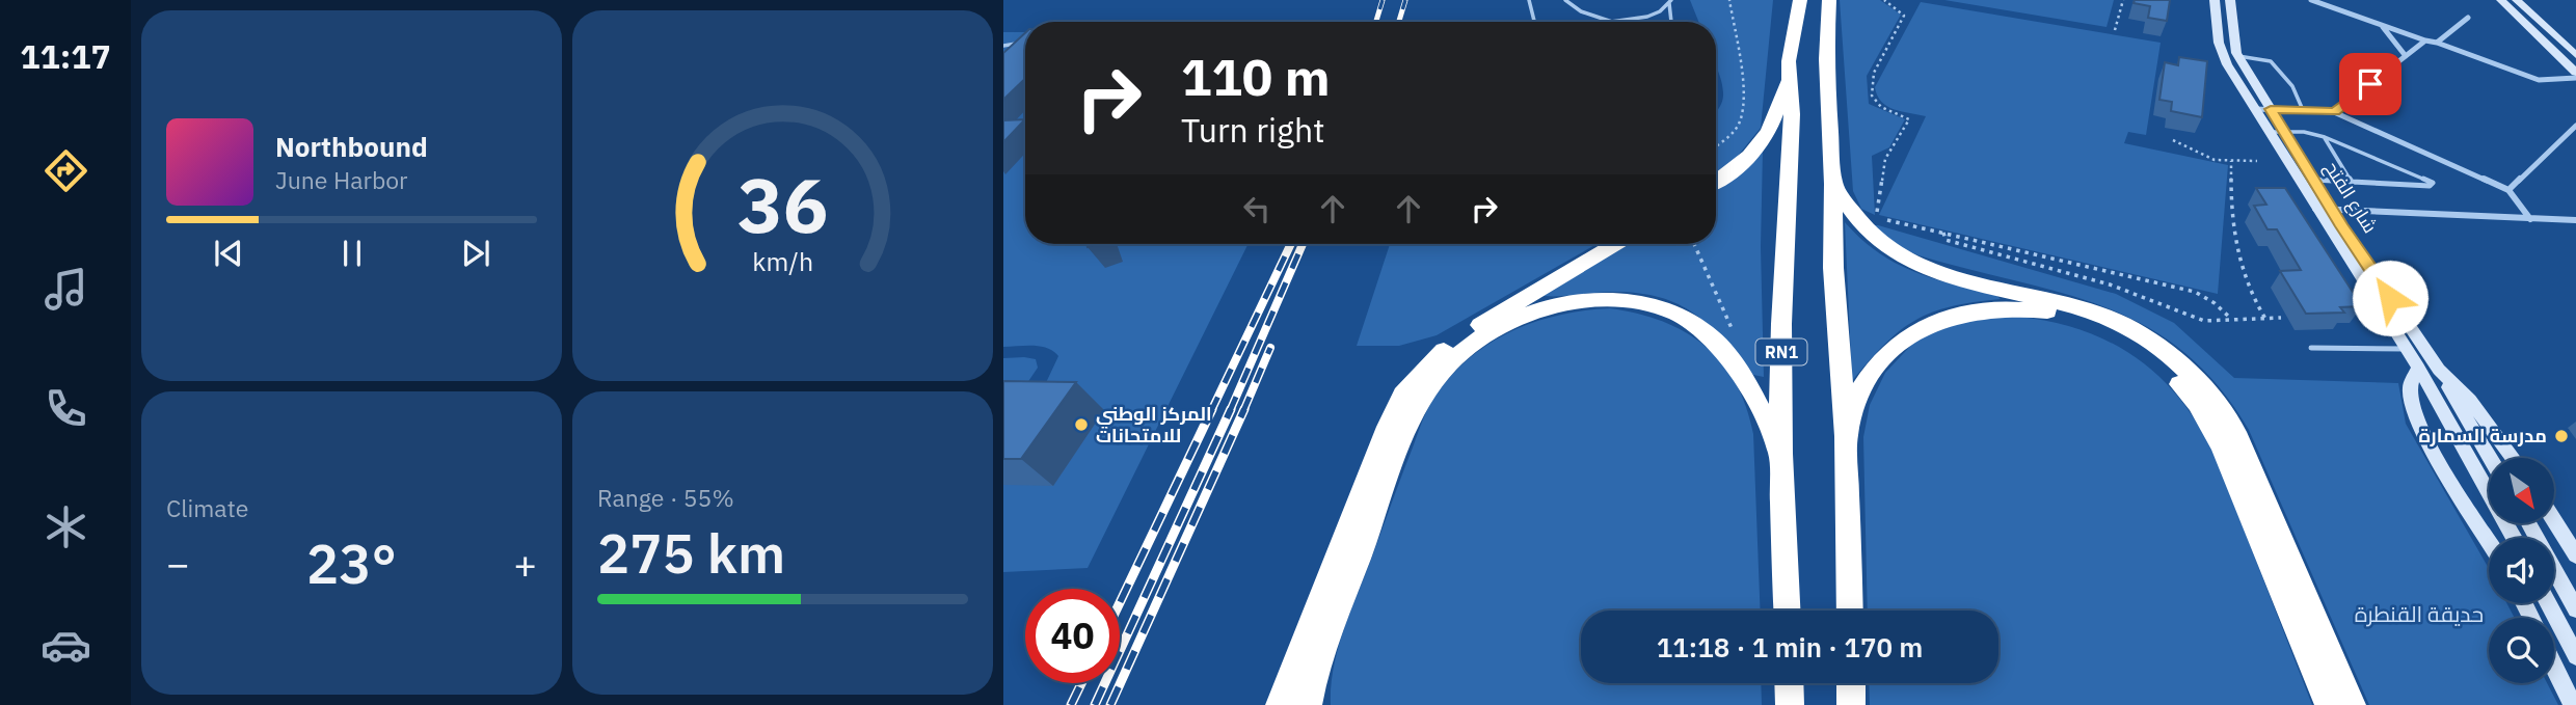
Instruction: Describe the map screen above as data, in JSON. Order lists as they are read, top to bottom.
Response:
{
  "streets": {
    "highway": ["RN1"],
    "street": ["شارع الفتح"]
  },
  "parks": ["حديقة القنطرة"],
  "places": ["المركز الوطني للامتحانات", "مدرسة السمارة"],
  "north": "bottom right",
  "page": {
    "tabs": "11:17",
    "turn": ["110 m", "Turn right"],
    "song": ["Northbound", "June Harbor"],
    "tile": [
      "Climate",
      ["Range · 55%", "275 km"]
    ],
    "heat": ["−", "23°", "+"],
    "limit": "40",
    "trip": "11:18 · 1 min · 170 m",
    "gauge": ["36", "km/h"]
  }
}
